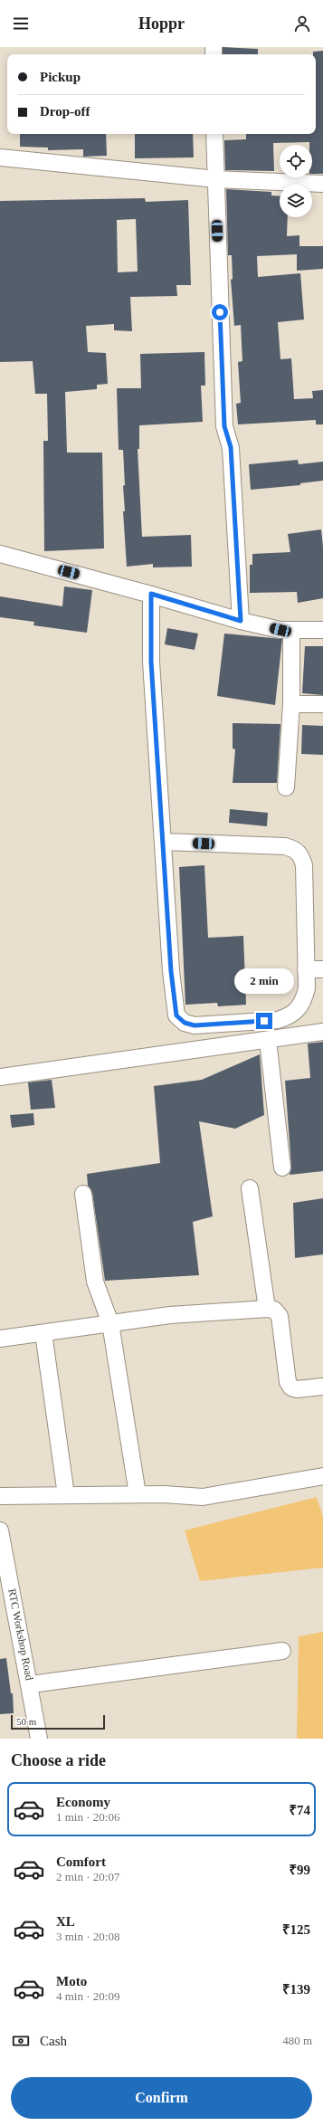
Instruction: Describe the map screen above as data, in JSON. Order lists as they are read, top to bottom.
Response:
{
  "streets": {
    "street": ["RTC Workshop Road"]
  },
  "scale_bar": "50 m",
  "page": {
    "header": "Hoppr",
    "banner": ["Pickup", "Drop-off"],
    "bubble": "2 min",
    "scale": "50 m",
    "heading": "Choose a ride",
    "list": [
      {
        "name": "Economy",
        "note": "1 min · 20:06",
        "value": "₹74"
      },
      {
        "name": "Comfort",
        "note": "2 min · 20:07",
        "value": "₹99"
      },
      {
        "name": "XL",
        "note": "3 min · 20:08",
        "value": "₹125"
      },
      {
        "name": "Moto",
        "note": "4 min · 20:09",
        "value": "₹139"
      }
    ],
    "pay": ["Cash", "480 m"],
    "buttons": "Confirm"
  }
}
